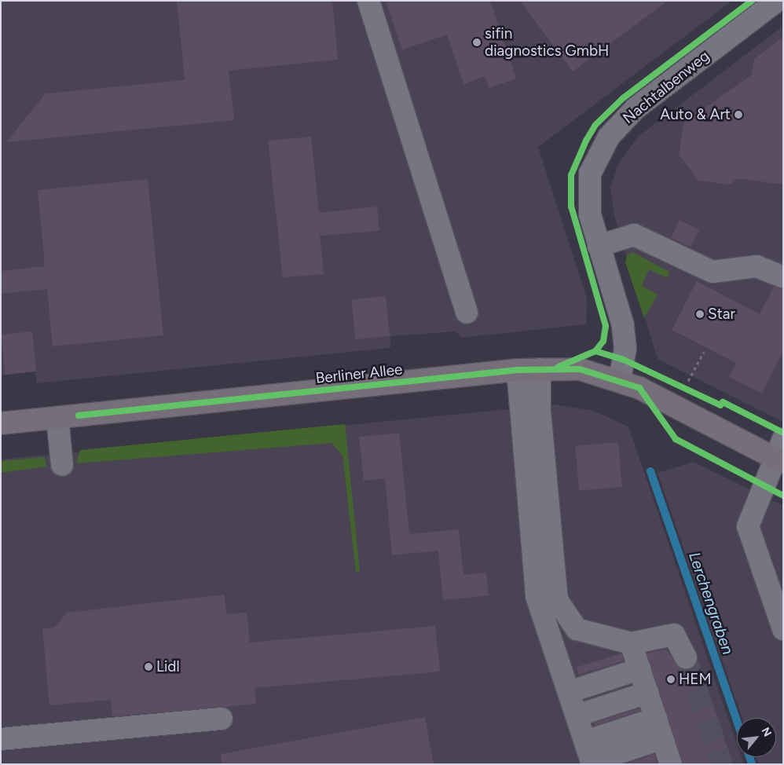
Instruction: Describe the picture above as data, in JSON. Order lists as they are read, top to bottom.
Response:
{
  "streets": {
    "main road": ["Berliner Allee"],
    "street": ["Nachtalbenweg"]
  },
  "crossings": [
    ["Nachtalbenweg", "Berliner Allee"]
  ],
  "water": ["Lerchengraben"],
  "places": [
    "sifin diagnostics GmbH",
    "Auto & Art",
    "Star",
    "Lidl",
    "HEM"
  ],
  "north": "top right"
}
